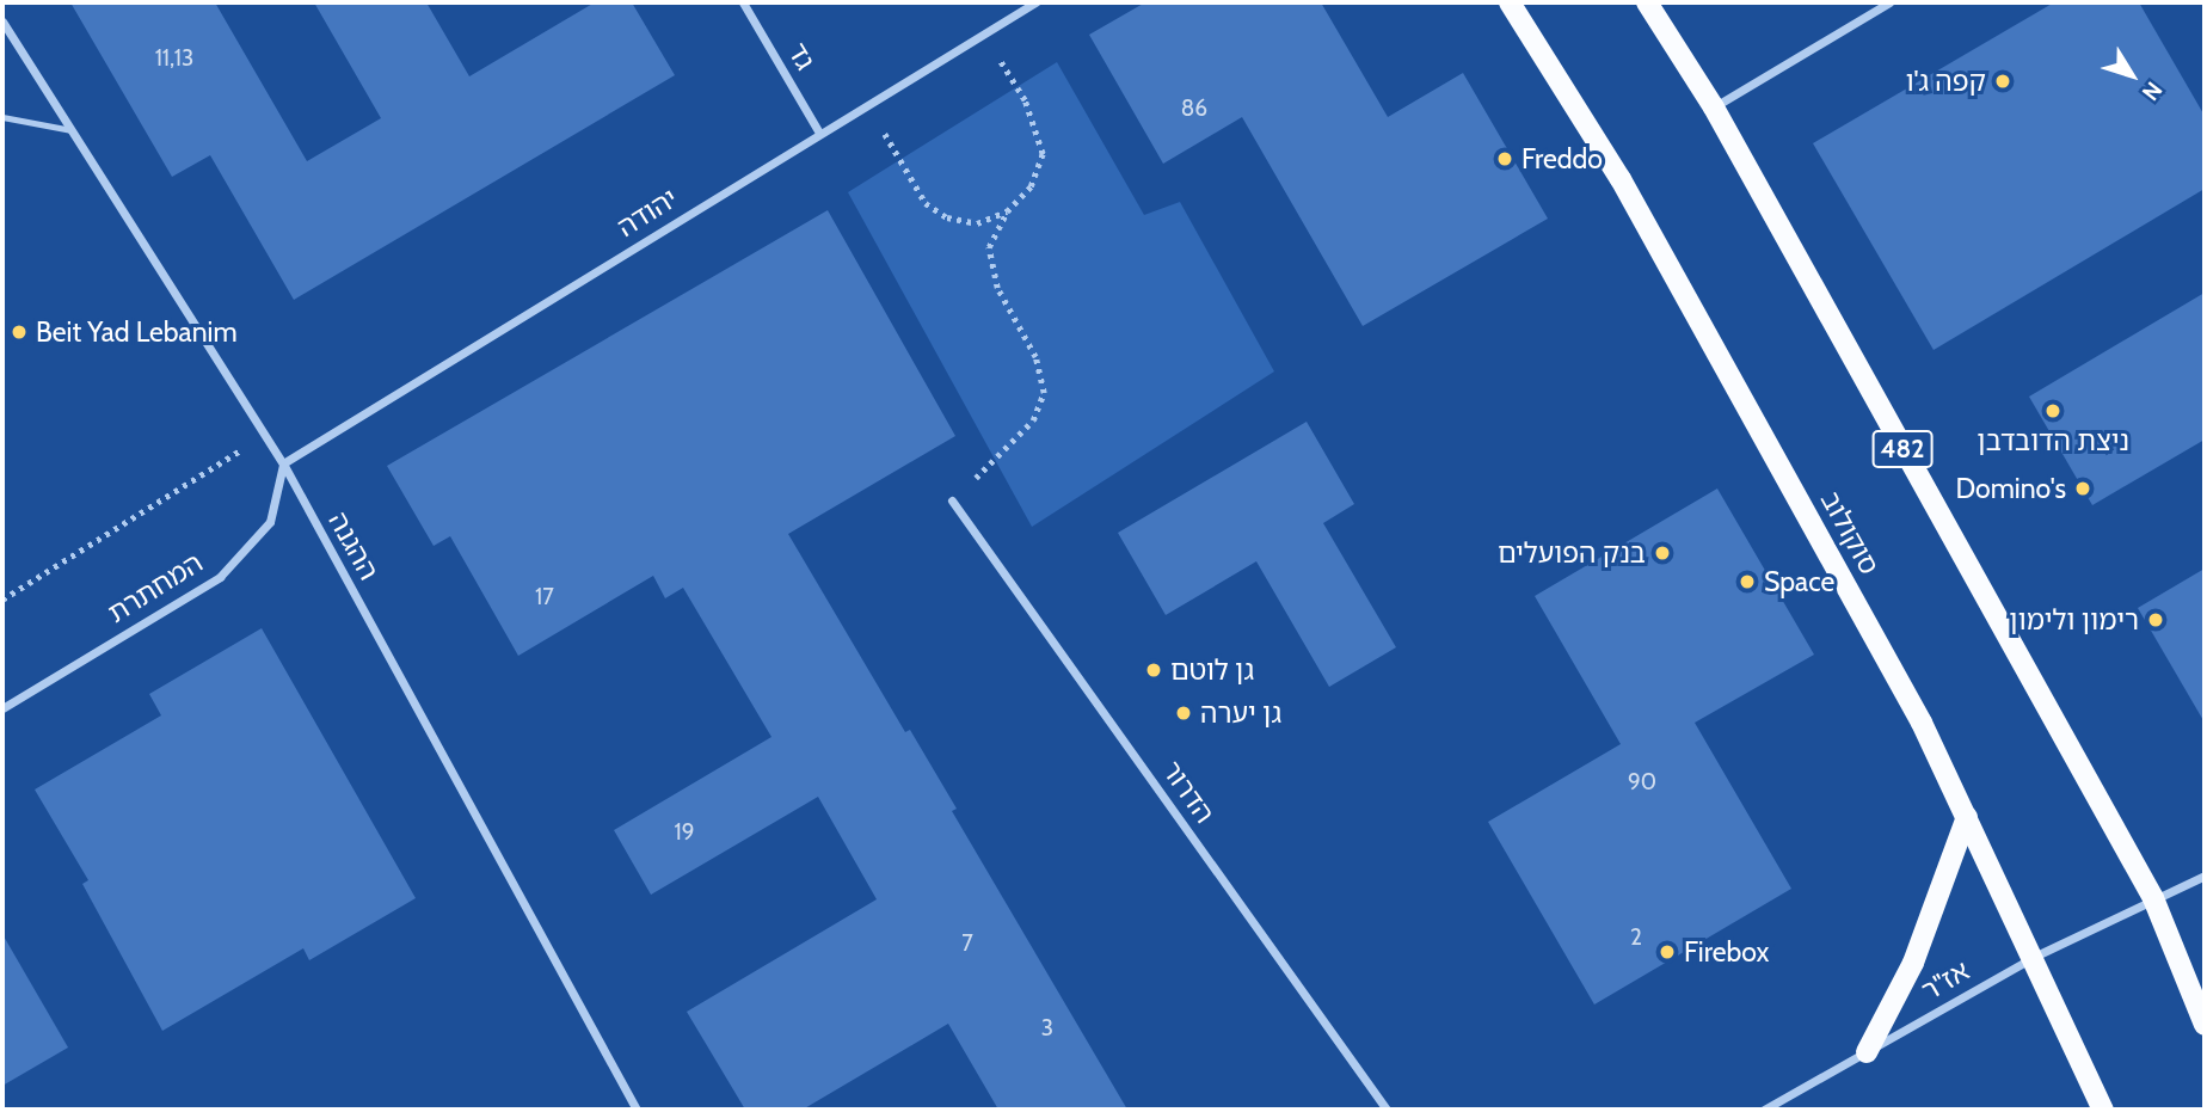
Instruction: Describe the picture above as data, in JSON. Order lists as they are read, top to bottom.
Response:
{
  "streets": {
    "main road": ["482", "סוקולוב"],
    "street": [
      "גד",
      "יהודה",
      "ההגנה",
      "המחתרת",
      "הדרור",
      "אז\"ר"
    ]
  },
  "crossings": [
    ["גד", "יהודה"],
    ["יהודה", "ההגנה"],
    ["יהודה", "המחתרת"],
    ["482", "אז\"ר"],
    ["סוקולוב", "אז\"ר"],
    ["ההגנה", "המחתרת"]
  ],
  "places": [
    "קפה ג'ו",
    "Freddo",
    "Beit Yad Lebanim",
    "ניצת הדובדבן",
    "Domino's",
    "בנק הפועלים",
    "Space",
    "רימון ולימון",
    "גן לוטם",
    "גן יערה",
    "Firebox"
  ],
  "house_numbers": [
    "11,13",
    "86",
    "17",
    "90",
    "19",
    "2",
    "7",
    "3"
  ],
  "north": "bottom right"
}
